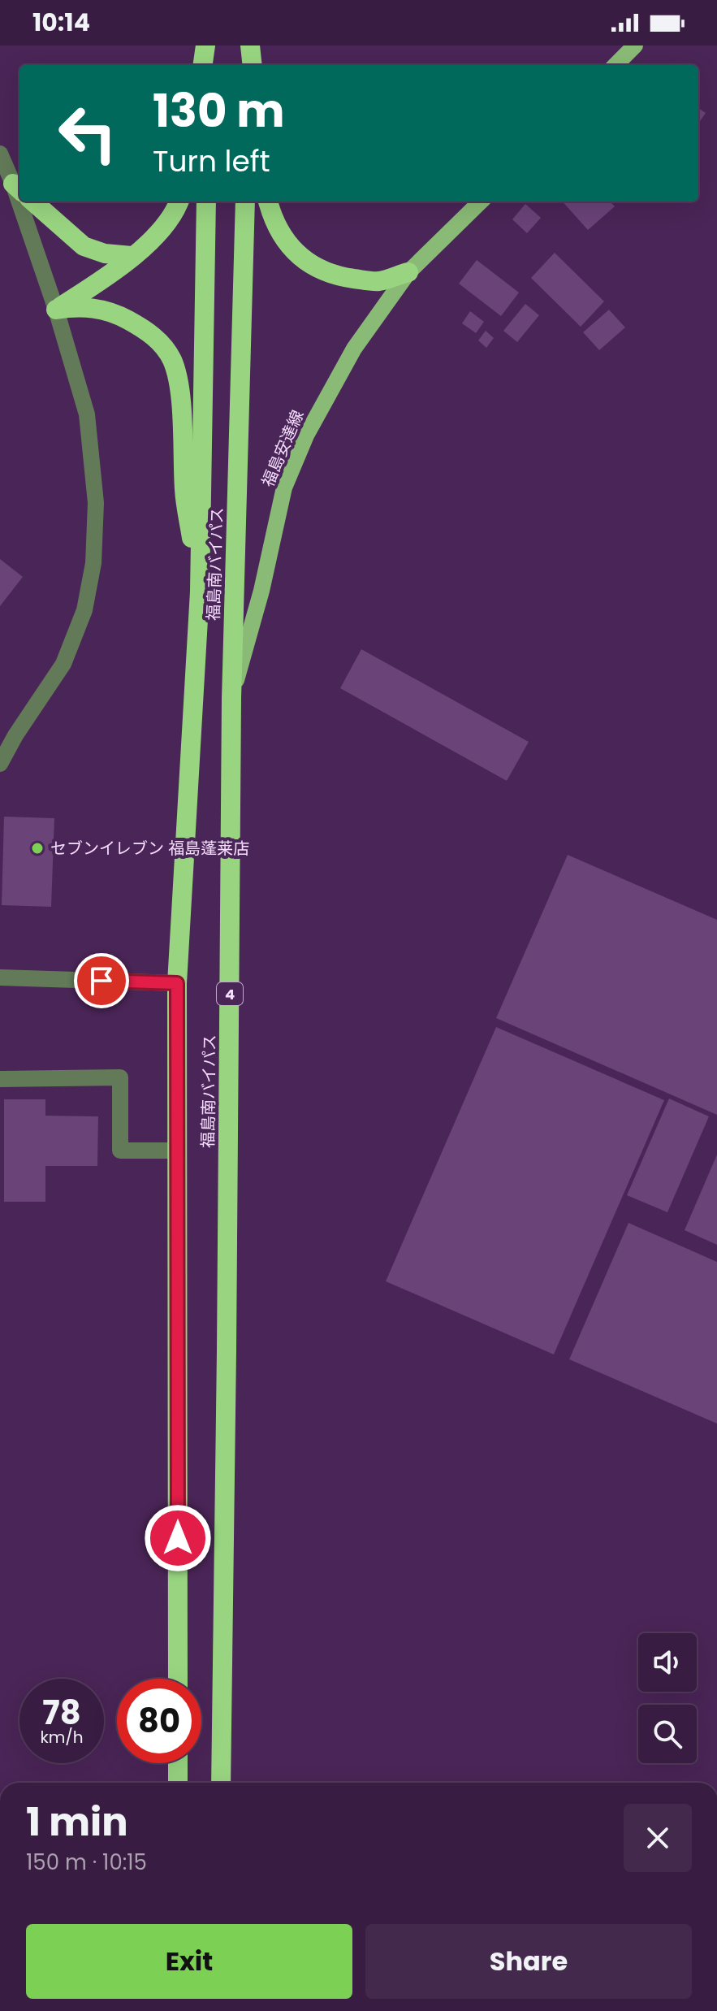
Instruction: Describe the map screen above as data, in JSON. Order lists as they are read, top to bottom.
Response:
{
  "streets": {
    "highway": ["福島南バイパス", "4"],
    "main road": ["福島安達線"]
  },
  "crossings": [
    ["福島安達線", "福島南バイパス"]
  ],
  "places": ["セブンイレブン 福島蓬莱店"],
  "page": {
    "status": "10:14",
    "turn": ["130 m", "Turn left"],
    "speed": "78 km/h",
    "limit": "80",
    "heading": ["1 min", "150 m · 10:15"],
    "buttons": ["Exit", "Share"]
  }
}
